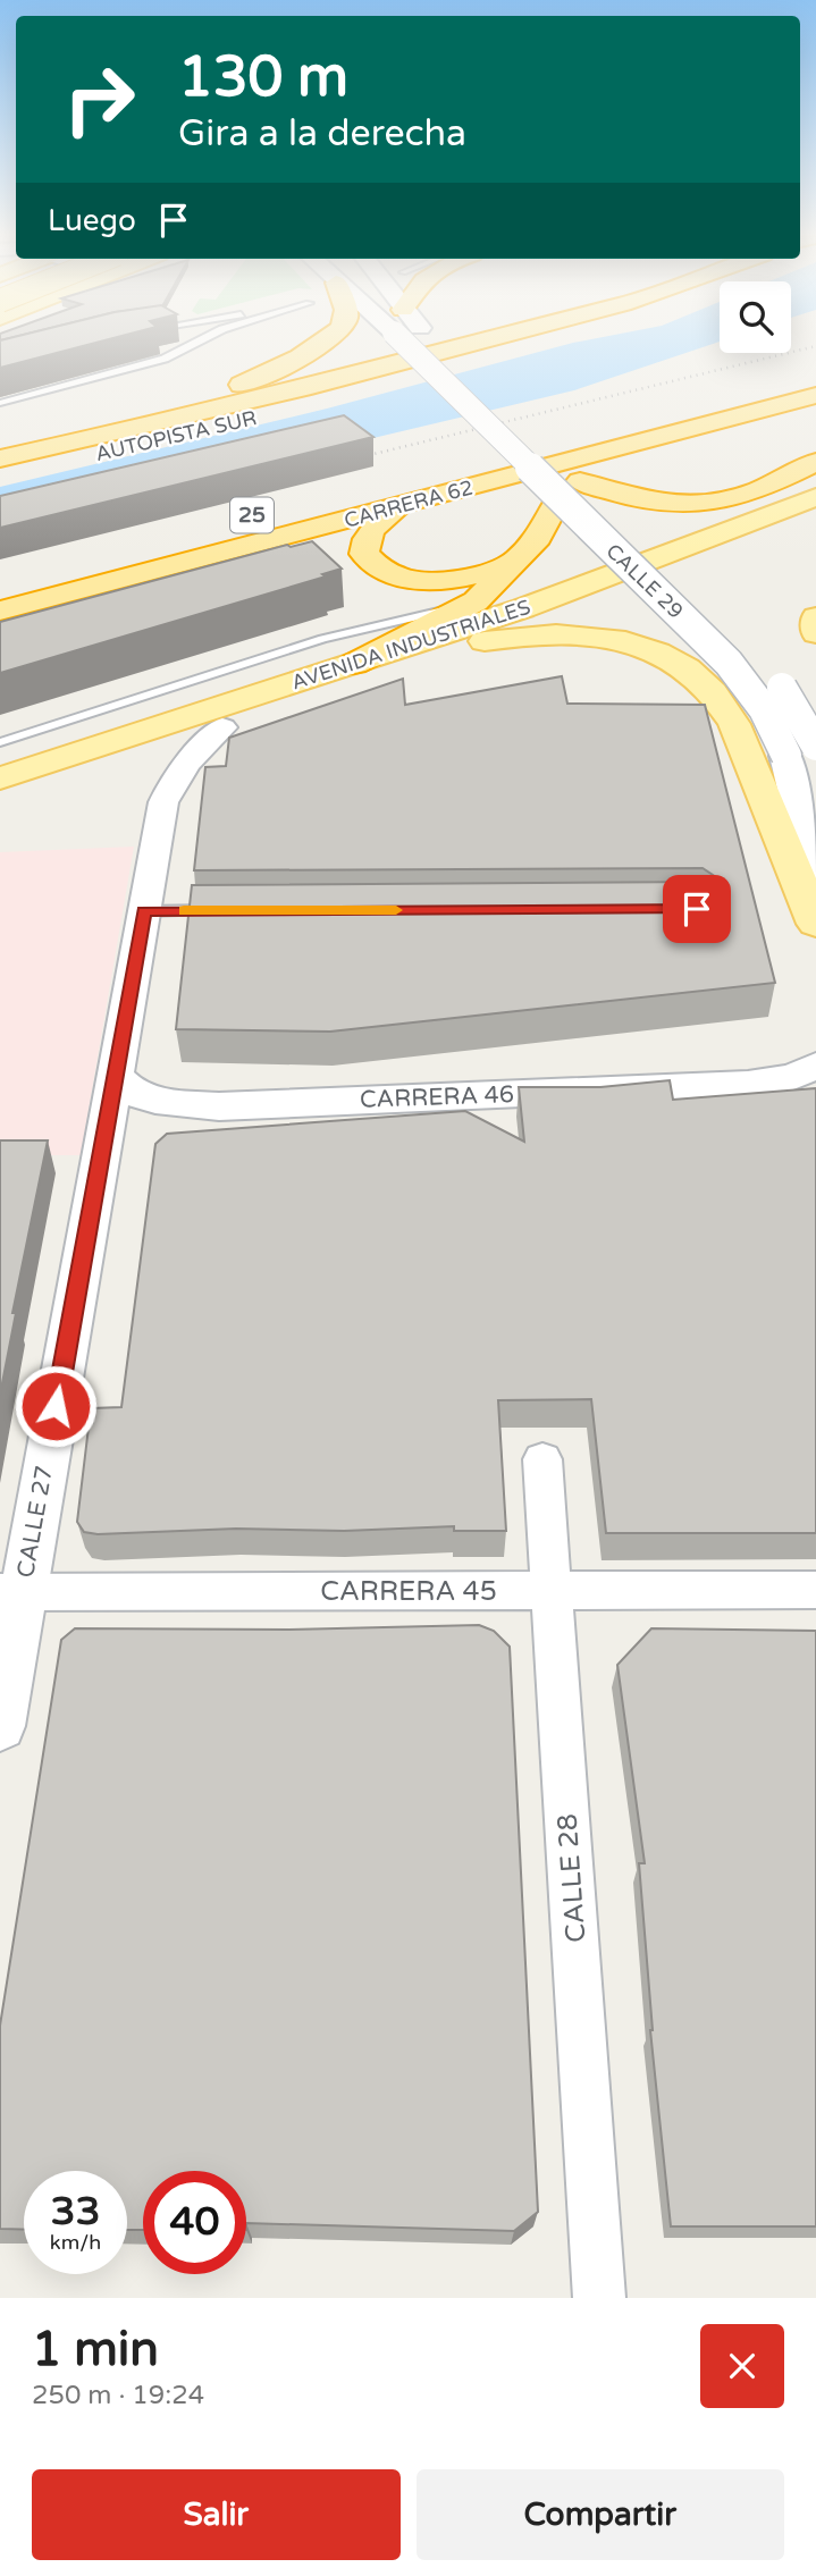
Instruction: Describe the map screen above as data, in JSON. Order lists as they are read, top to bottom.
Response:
{
  "streets": {
    "highway": ["AUTOPISTA SUR", "CARRERA 62", "25"],
    "main road": ["CALLE 29", "AVENIDA INDUSTRIALES"],
    "street": [
      "CARRERA 46",
      "CALLE 27",
      "CARRERA 45",
      "CALLE 28"
    ]
  },
  "crossings": [
    ["AVENIDA INDUSTRIALES", "CALLE 27"],
    ["CARRERA 46", "CALLE 27"],
    ["CALLE 27", "CARRERA 45"],
    ["CARRERA 45", "CALLE 28"]
  ],
  "page": {
    "turn": ["130 m", "Gira a la derecha"],
    "then": "Luego",
    "speed": "33 km/h",
    "limit": "40",
    "heading": ["1 min", "250 m · 19:24"],
    "buttons": ["Salir", "Compartir"]
  }
}
